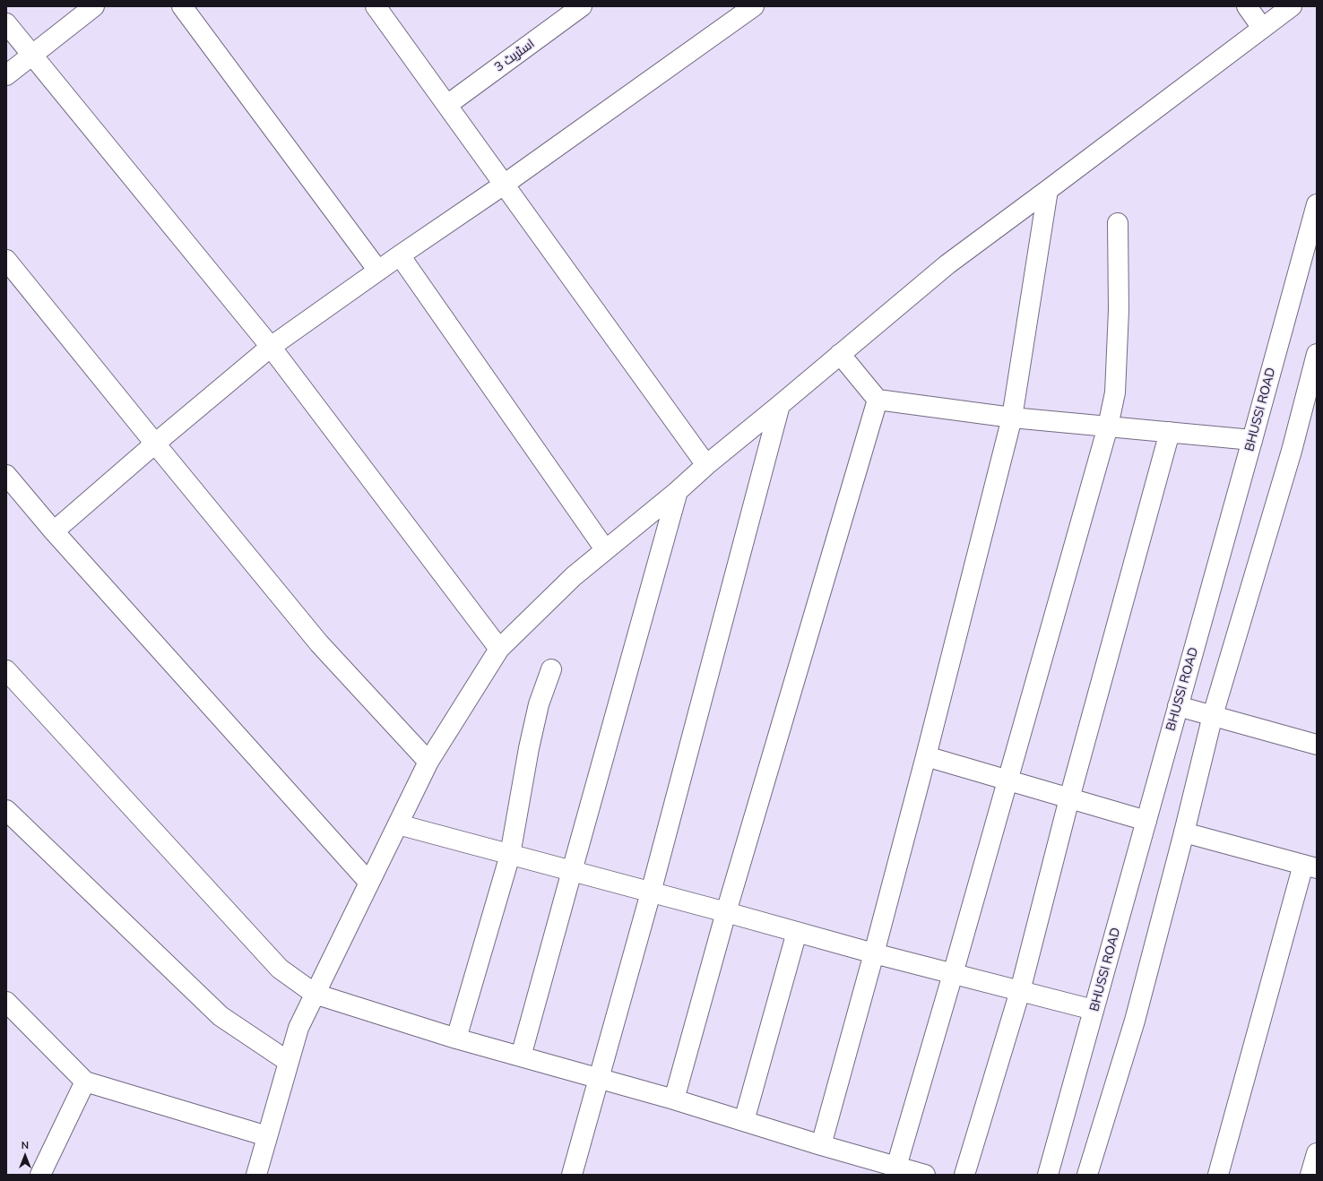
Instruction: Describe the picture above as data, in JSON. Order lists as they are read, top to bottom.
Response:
{
  "streets": {
    "street": ["اسٹریٹ 3", "BHUSSI ROAD"]
  },
  "north": "top"
}
